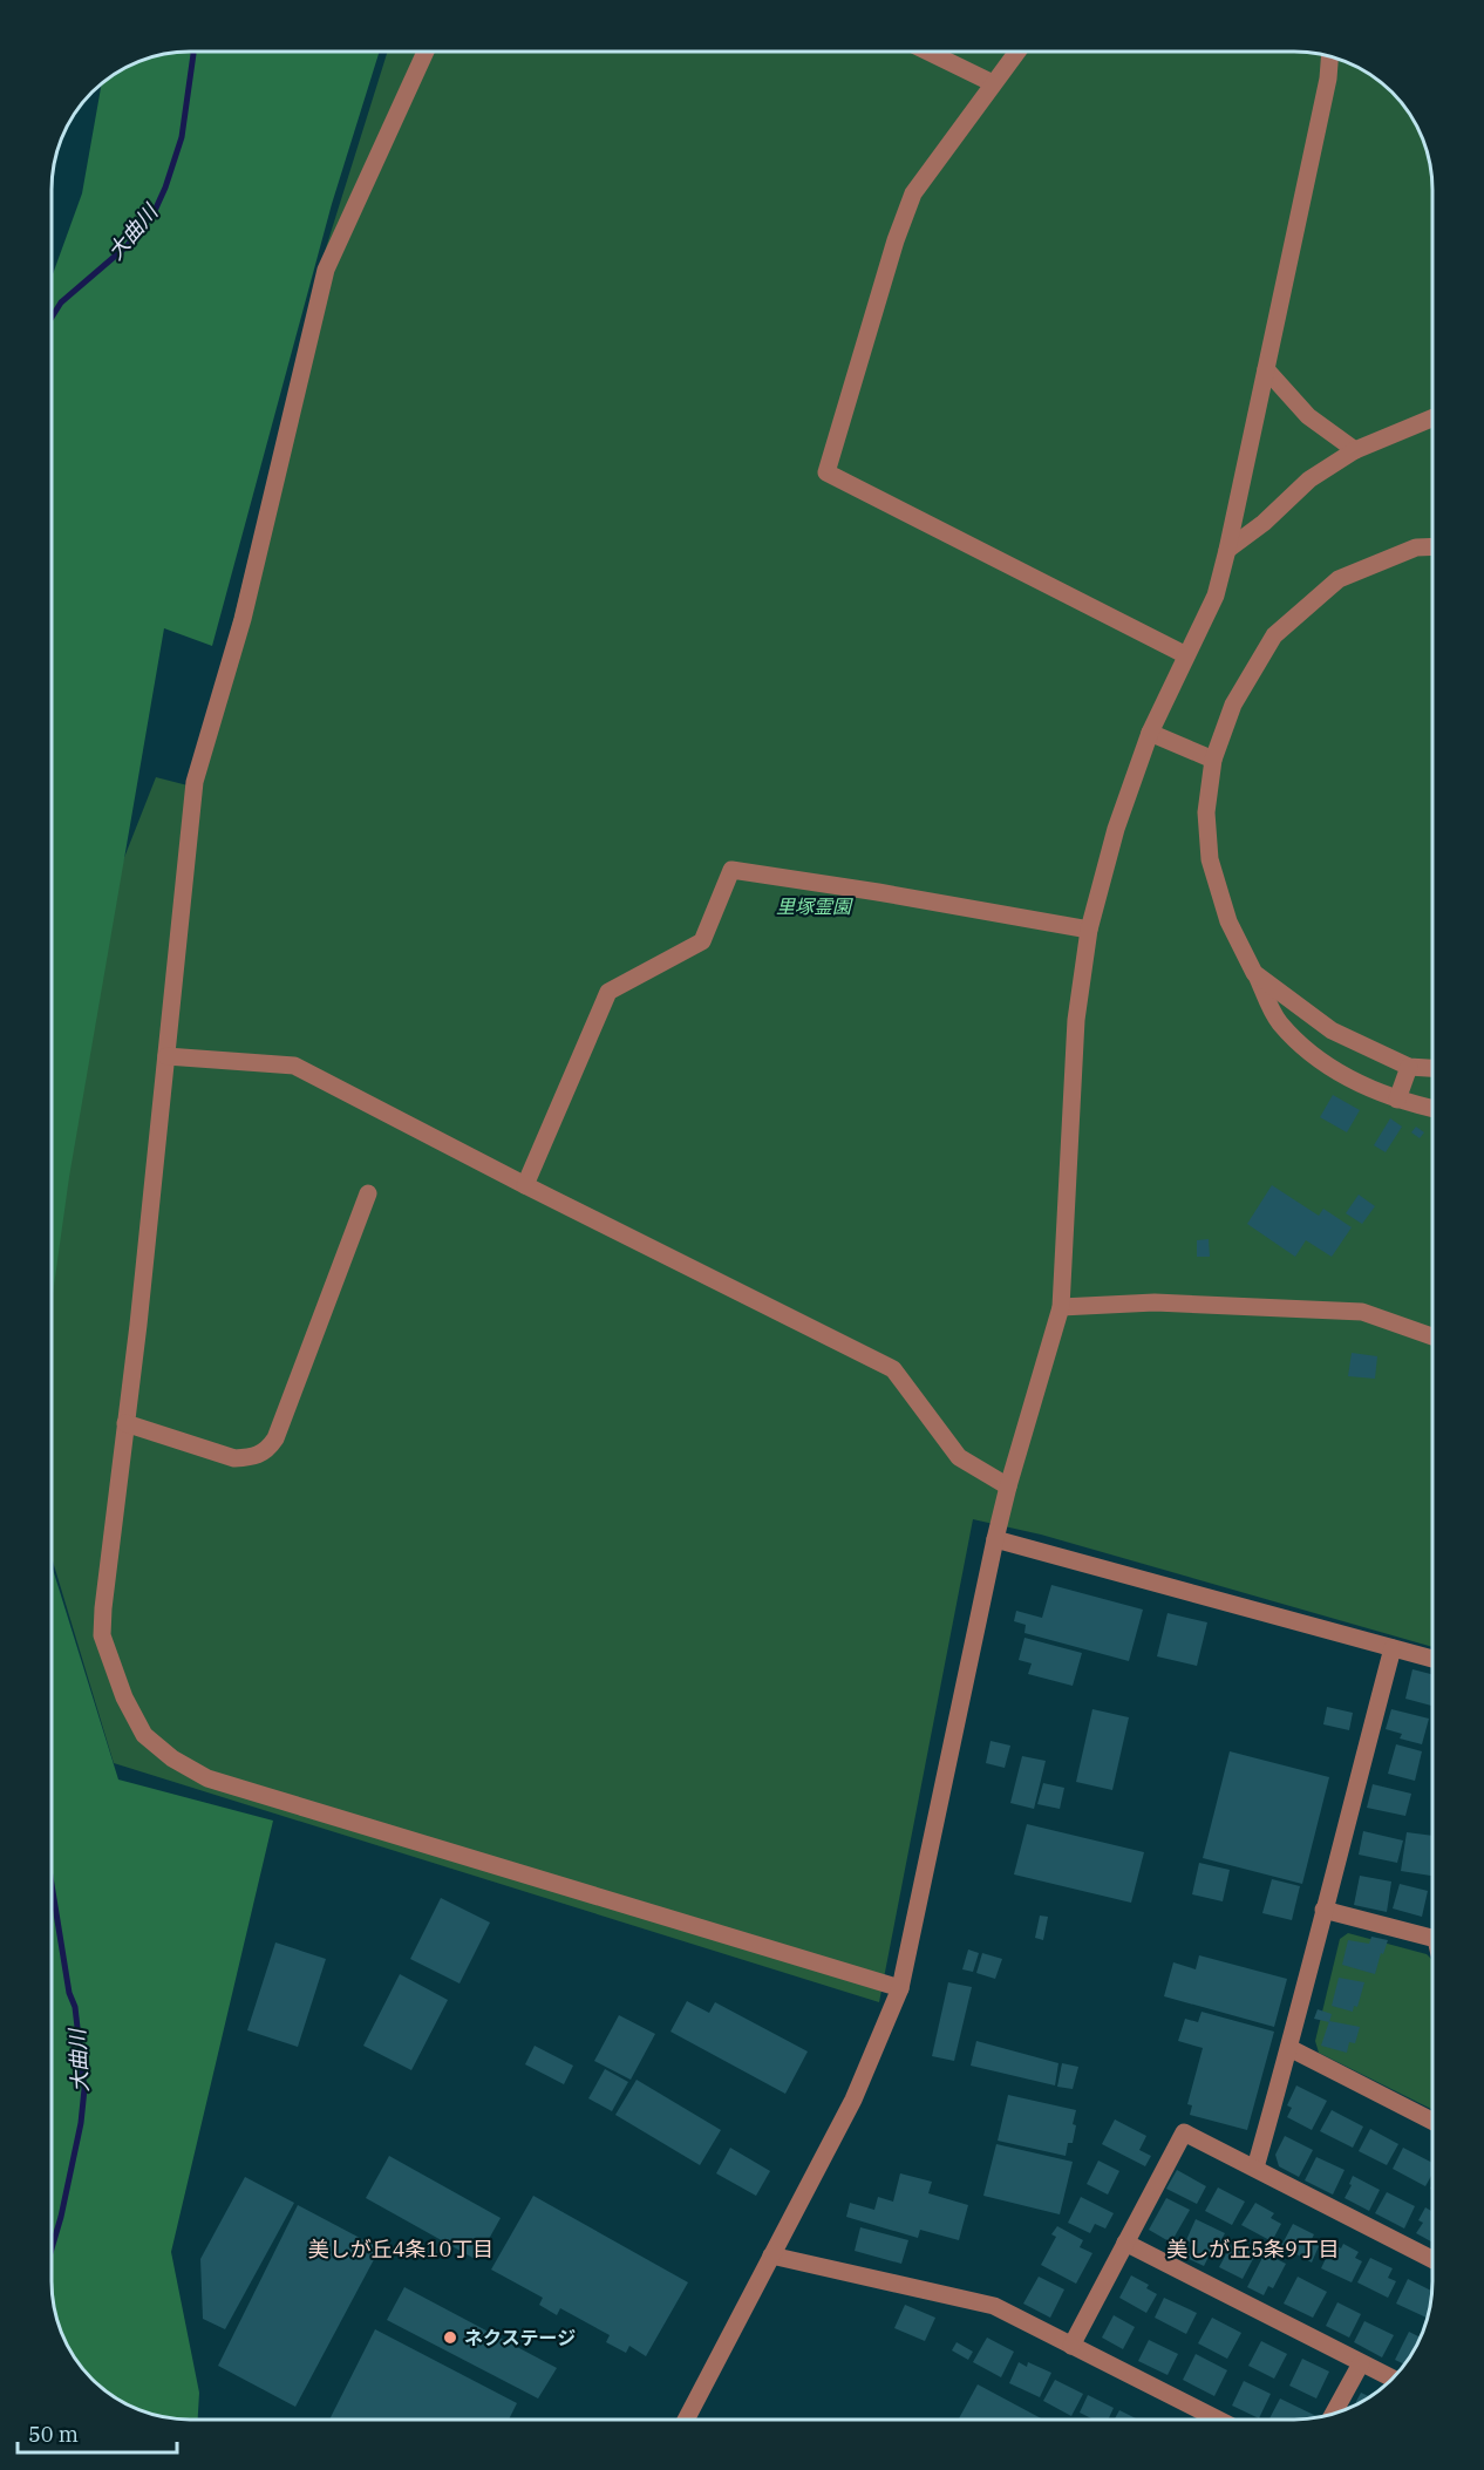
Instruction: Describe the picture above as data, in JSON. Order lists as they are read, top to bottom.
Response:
{
  "districts": ["美しが丘4条10丁目", "美しが丘5条9丁目"],
  "water": ["大曲川"],
  "parks": ["里塚霊園"],
  "places": ["ネクステージ"],
  "scale_bar": "50 m"
}
